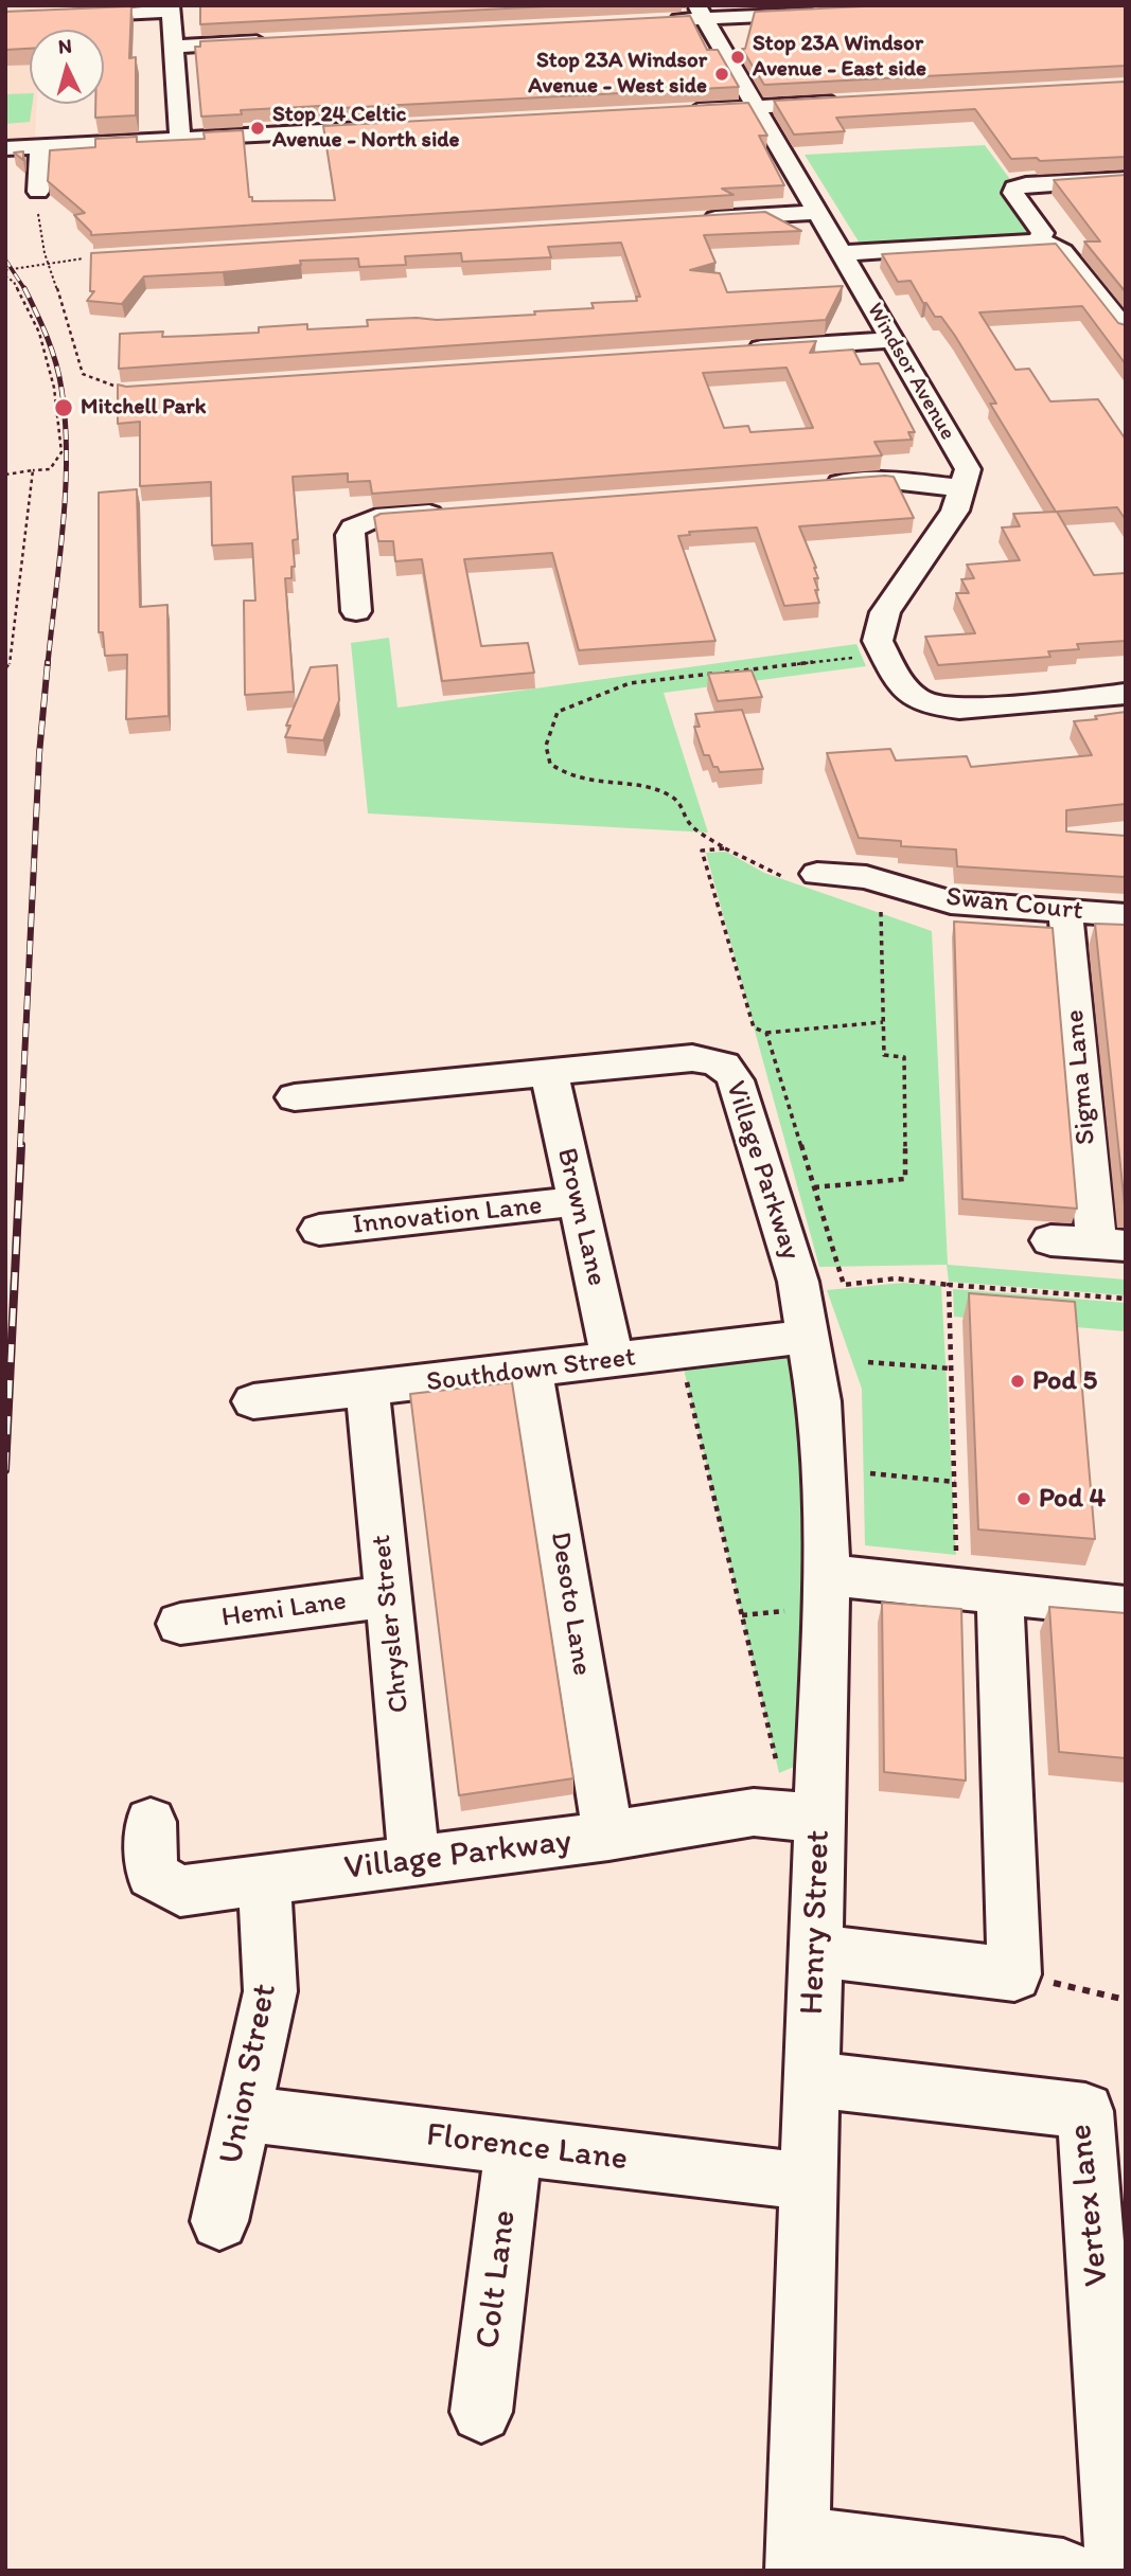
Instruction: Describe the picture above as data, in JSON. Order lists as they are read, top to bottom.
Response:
{
  "streets": {
    "street": [
      "Windsor Avenue",
      "Swan Court",
      "Sigma Lane",
      "Village Parkway",
      "Innovation Lane",
      "Brown Lane",
      "Southdown Street",
      "Desoto Lane",
      "Hemi Lane",
      "Chrysler Street",
      "Henry Street",
      "Union Street",
      "Florence Lane",
      "Vertex lane",
      "Colt Lane"
    ]
  },
  "crossings": [
    ["Swan Court", "Sigma Lane"],
    ["Village Parkway", "Brown Lane"],
    ["Village Parkway", "Southdown Street"],
    ["Village Parkway", "Desoto Lane"],
    ["Village Parkway", "Chrysler Street"],
    ["Village Parkway", "Henry Street"],
    ["Village Parkway", "Union Street"],
    ["Innovation Lane", "Brown Lane"],
    ["Brown Lane", "Southdown Street"],
    ["Southdown Street", "Desoto Lane"],
    ["Southdown Street", "Chrysler Street"],
    ["Hemi Lane", "Chrysler Street"],
    ["Henry Street", "Florence Lane"],
    ["Henry Street", "Vertex lane"],
    ["Union Street", "Florence Lane"],
    ["Florence Lane", "Colt Lane"]
  ],
  "places": [
    "Stop 23A Windsor Avenue - East side",
    "Stop 23A Windsor Avenue - West side",
    "Stop 24 Celtic Avenue - North side",
    "Mitchell Park",
    "Pod 5",
    "Pod 4"
  ],
  "north": "top"
}
